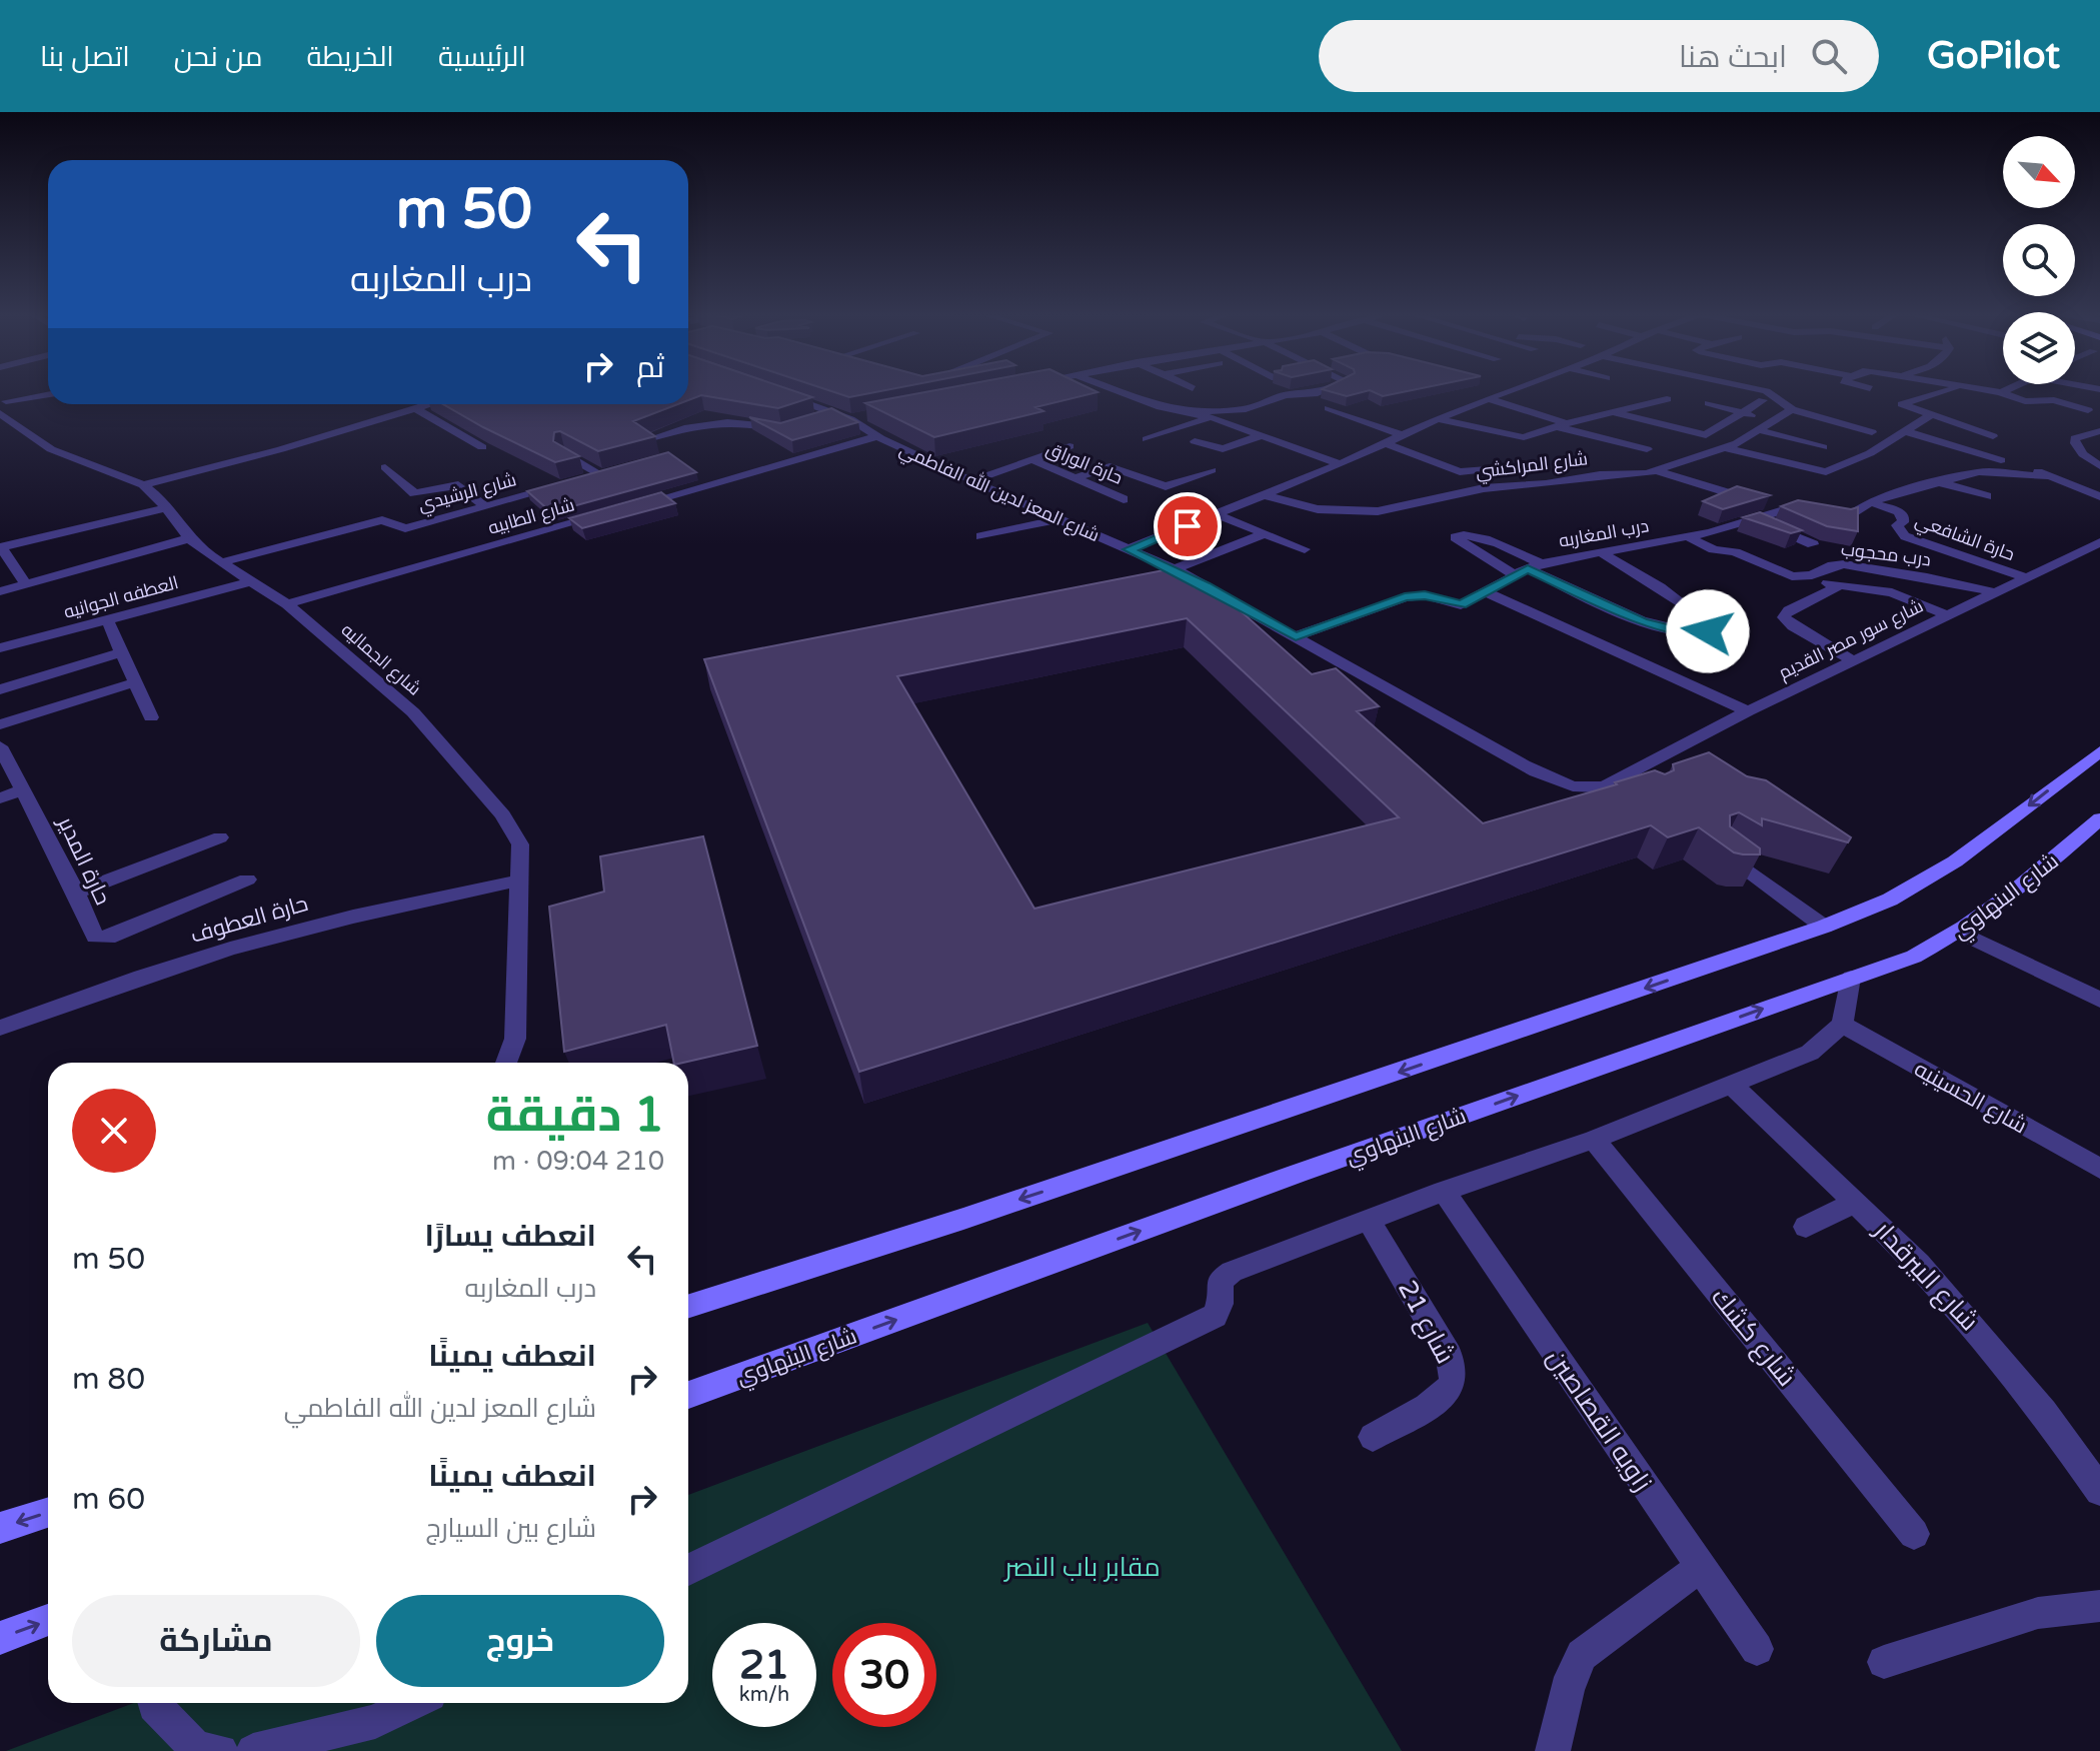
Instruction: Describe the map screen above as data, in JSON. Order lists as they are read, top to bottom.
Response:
{
  "streets": {
    "main road": ["شارع البنهاوي"],
    "street": [
      "حارة الوراق",
      "شارع المراكشي",
      "شارع الرشيدي",
      "شارع المعز لدين الله الفاطمي",
      "شارع الطابيه",
      "درب المغاربه",
      "حارة الشافعي",
      "درب محجوب",
      "العطفه الجوانيه",
      "شارع سور مصر القديم",
      "شارع الجماليه",
      "حارة المدير",
      "حارة العطوف",
      "شارع الحسينيه",
      "شارع البيرقدار",
      "شارع 21",
      "شارع كشك",
      "زاويه القصاصين"
    ]
  },
  "crossings": [
    ["شارع المراكشي", "درب المغاربه"],
    ["شارع الرشيدي", "شارع الجماليه"],
    ["شارع المعز لدين الله الفاطمي", "درب المغاربه"],
    ["شارع المعز لدين الله الفاطمي", "شارع سور مصر القديم"],
    ["شارع الطابيه", "شارع الجماليه"],
    ["حارة الشافعي", "شارع سور مصر القديم"],
    ["درب محجوب", "شارع سور مصر القديم"],
    ["العطفه الجوانيه", "شارع الجماليه"],
    ["شارع الجماليه", "حارة العطوف"]
  ],
  "parks": ["مقابر باب النصر"],
  "north": "bottom right",
  "page": {
    "header": "GoPilot",
    "search": "ابحث هنا",
    "nav": [
      "الرئيسية",
      "الخريطة",
      "من نحن",
      "اتصل بنا"
    ],
    "turn": ["50 m", "درب المغاربه"],
    "then": "ثم",
    "heading": ["1 دقيقة", "210 m · 09:04"],
    "list": [
      {
        "name": "انعطف يسارًا",
        "note": "درب المغاربه",
        "value": "50 m"
      },
      {
        "name": "انعطف يمينًا",
        "note": "شارع المعز لدين الله الفاطمي",
        "value": "80 m"
      },
      {
        "name": "انعطف يمينًا",
        "note": "شارع بين السيارج",
        "value": "60 m"
      }
    ],
    "buttons": ["خروج", "مشاركة"],
    "speed": "21 km/h",
    "limit": "30"
  }
}
